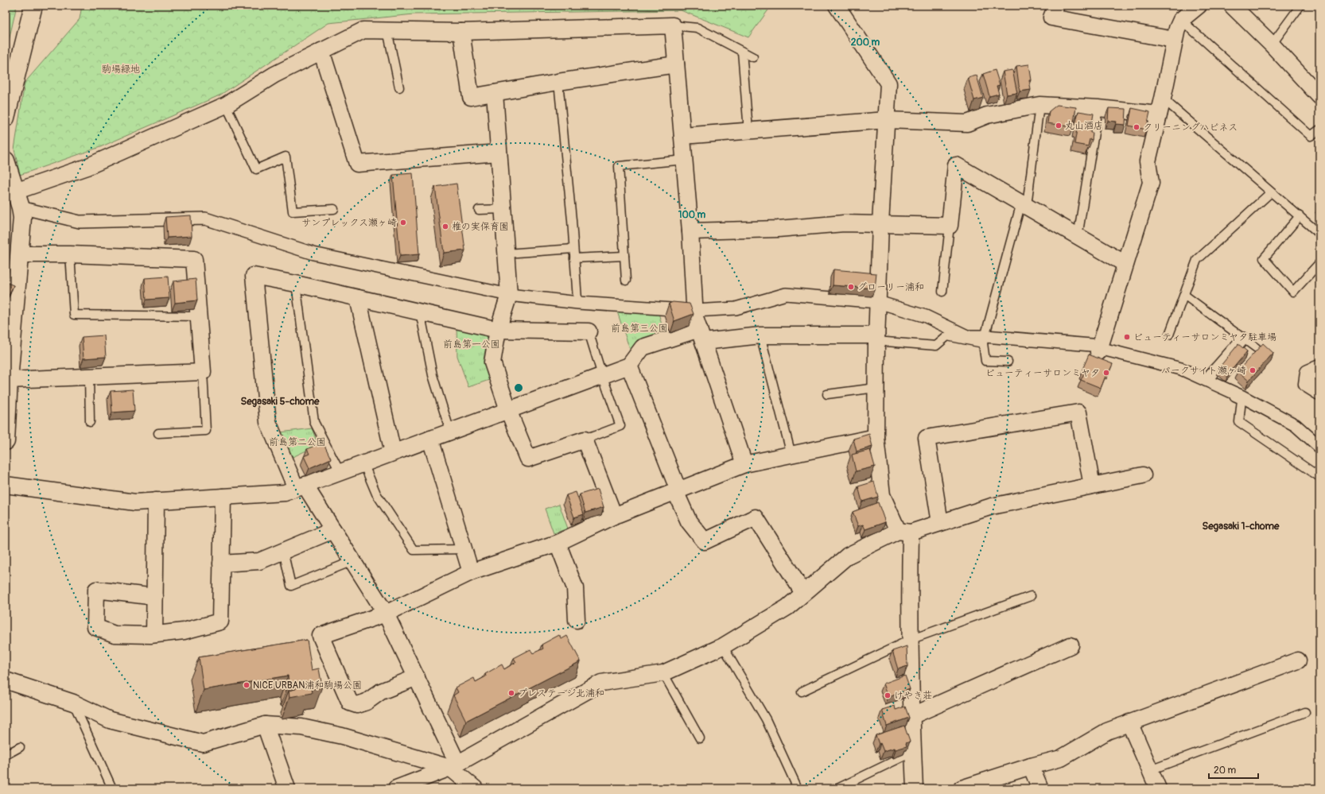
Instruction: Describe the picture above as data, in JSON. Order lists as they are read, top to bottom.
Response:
{
  "districts": ["Segasaki 5-chome", "Segasaki 1-chome"],
  "parks": [
    "駒場緑地",
    "前島第三公園",
    "前島第一公園",
    "前島第二公園"
  ],
  "places": [
    "丸山酒店",
    "クリーニングハピネス",
    "サンプレックス瀬ヶ崎",
    "椎の実保育園",
    "グローリー浦和",
    "ビューティーサロンミヤタ駐車場",
    "パークサイト瀬ヶ崎",
    "ビューティーサロンミヤタ",
    "NICE URBAN浦和駒場公園",
    "プレステージ北浦和",
    "けやき荘"
  ],
  "scale_bar": "20 m",
  "rings": ["200 m", "100 m"]
}
